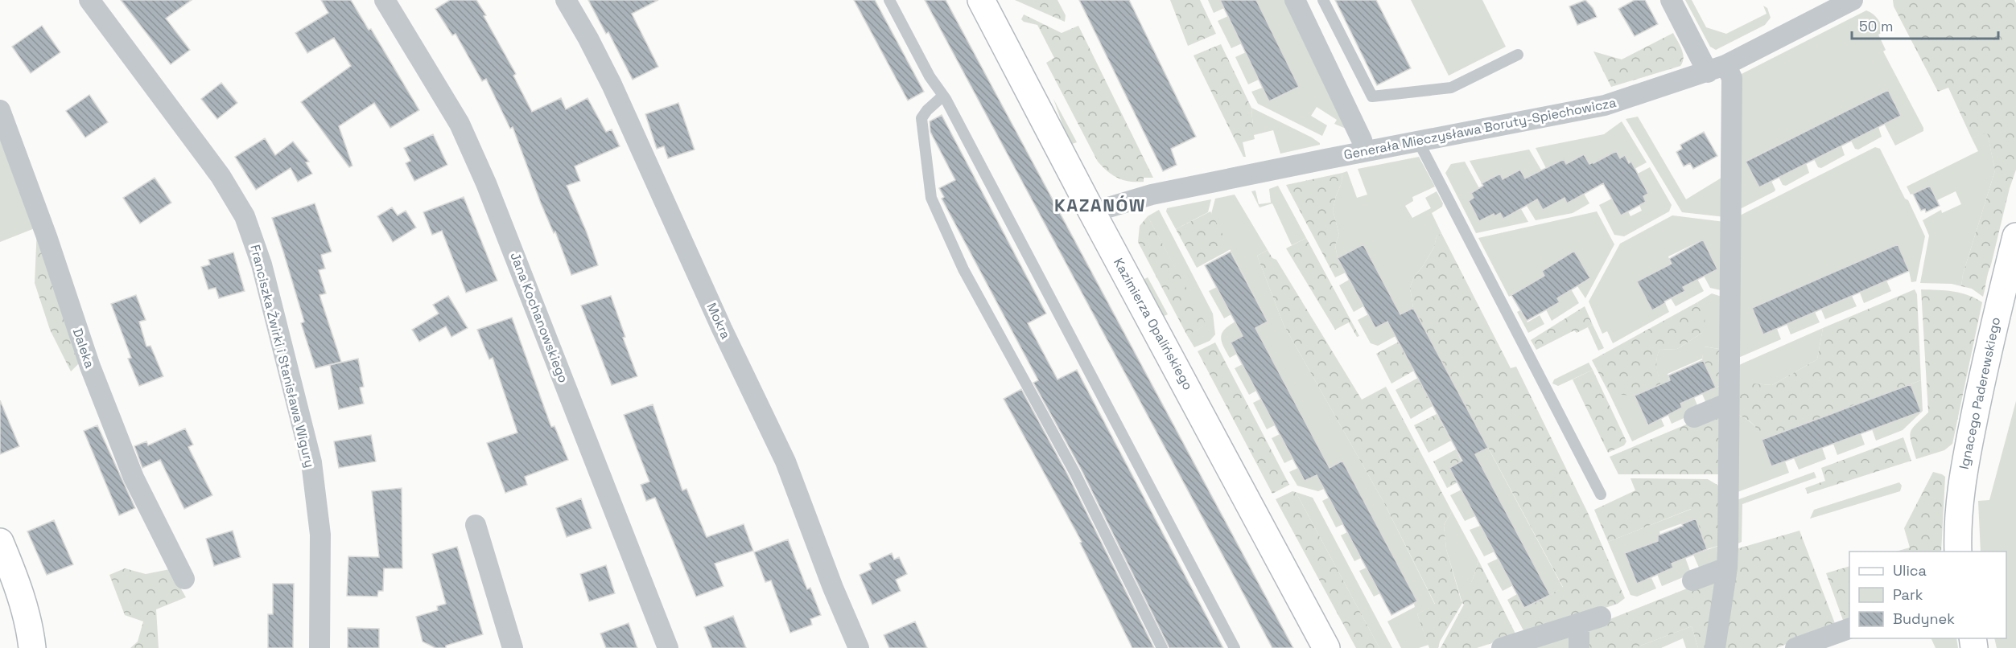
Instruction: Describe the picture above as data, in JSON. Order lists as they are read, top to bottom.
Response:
{
  "streets": {
    "street": [
      "Generała Mieczysława Boruty-Spiechowicza",
      "Jana Kochanowskiego",
      "Mokra",
      "Kazimierza Opalińskiego",
      "Daleka",
      "Franciszka Żwirki i Stanisława Wigury",
      "Ignacego Paderewskiego"
    ]
  },
  "crossings": [
    ["Generała Mieczysława Boruty-Spiechowicza", "Kazimierza Opalińskiego"]
  ],
  "districts": ["KAZANÓW"],
  "legend": ["Ulica", "Park", "Budynek"],
  "scale_bar": "50 m"
}
